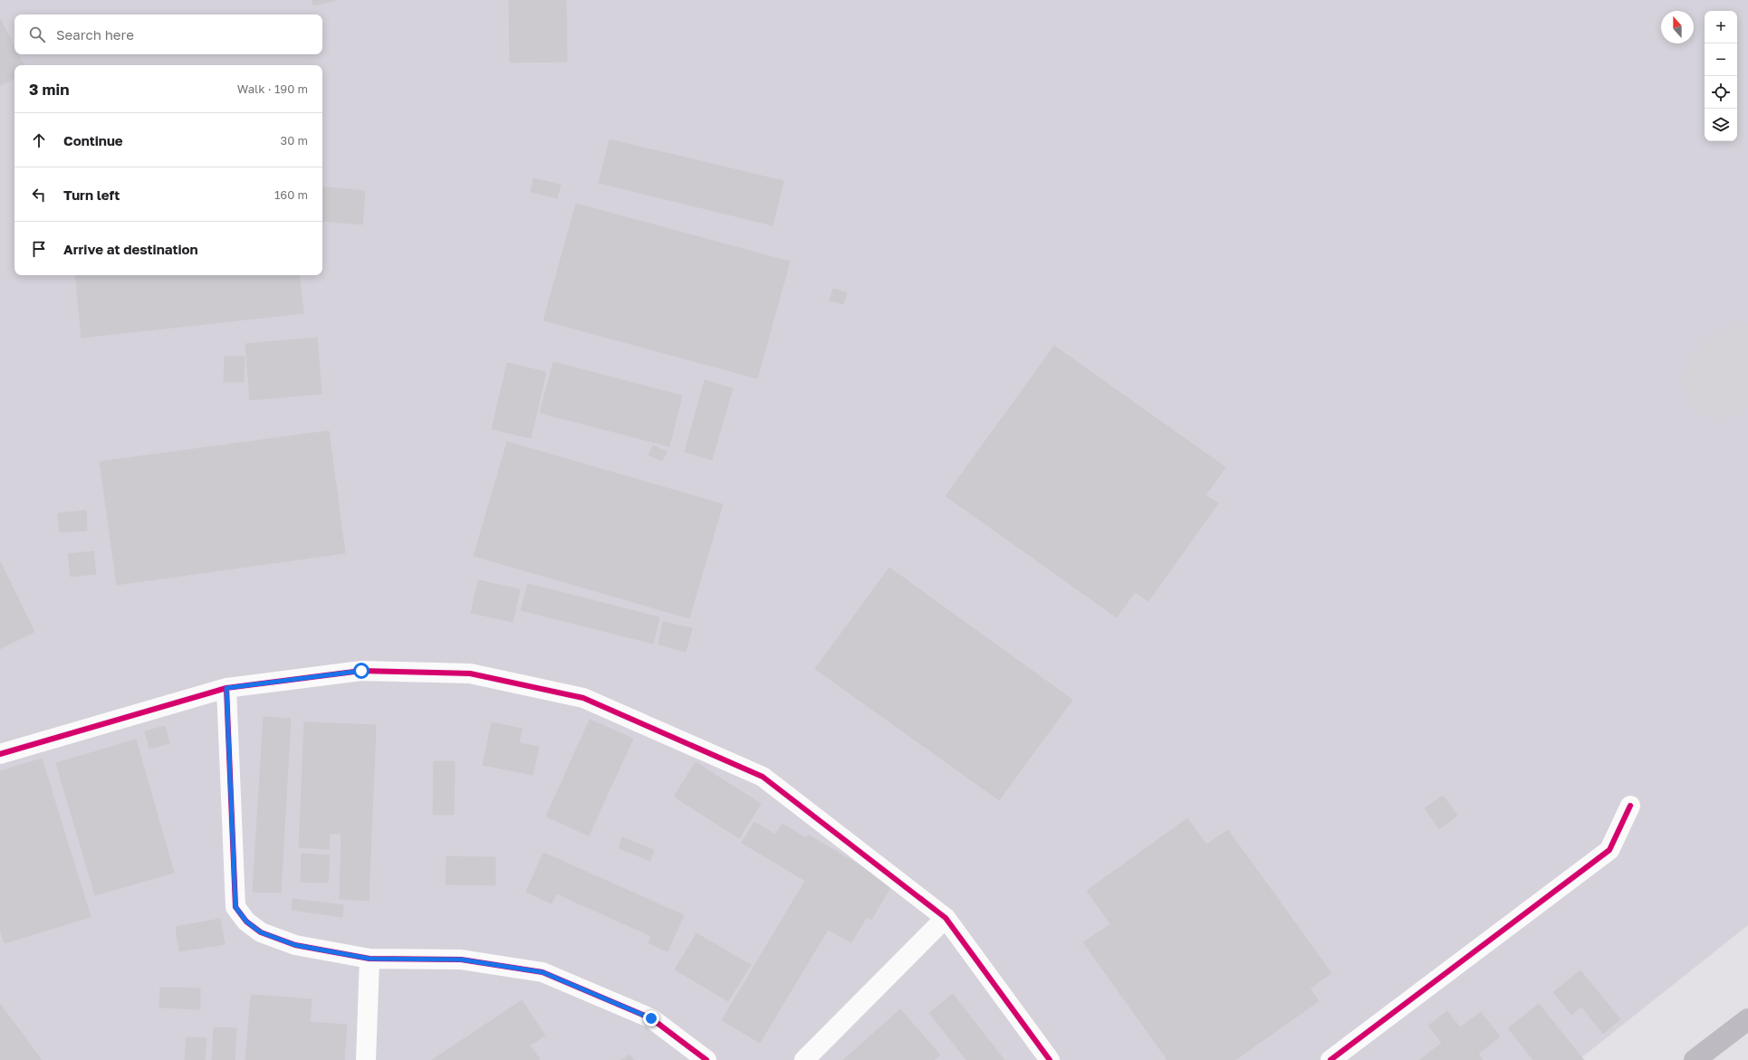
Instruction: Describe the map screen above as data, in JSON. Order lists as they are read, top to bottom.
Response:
{
  "north": "top",
  "page": {
    "map_buttons": ["+", "−"],
    "search": "Search here",
    "heading": ["3 min", "Walk · 190 m"],
    "list": [
      ["Continue", "30 m"],
      ["Turn left", "160 m"],
      "Arrive at destination"
    ]
  }
}
